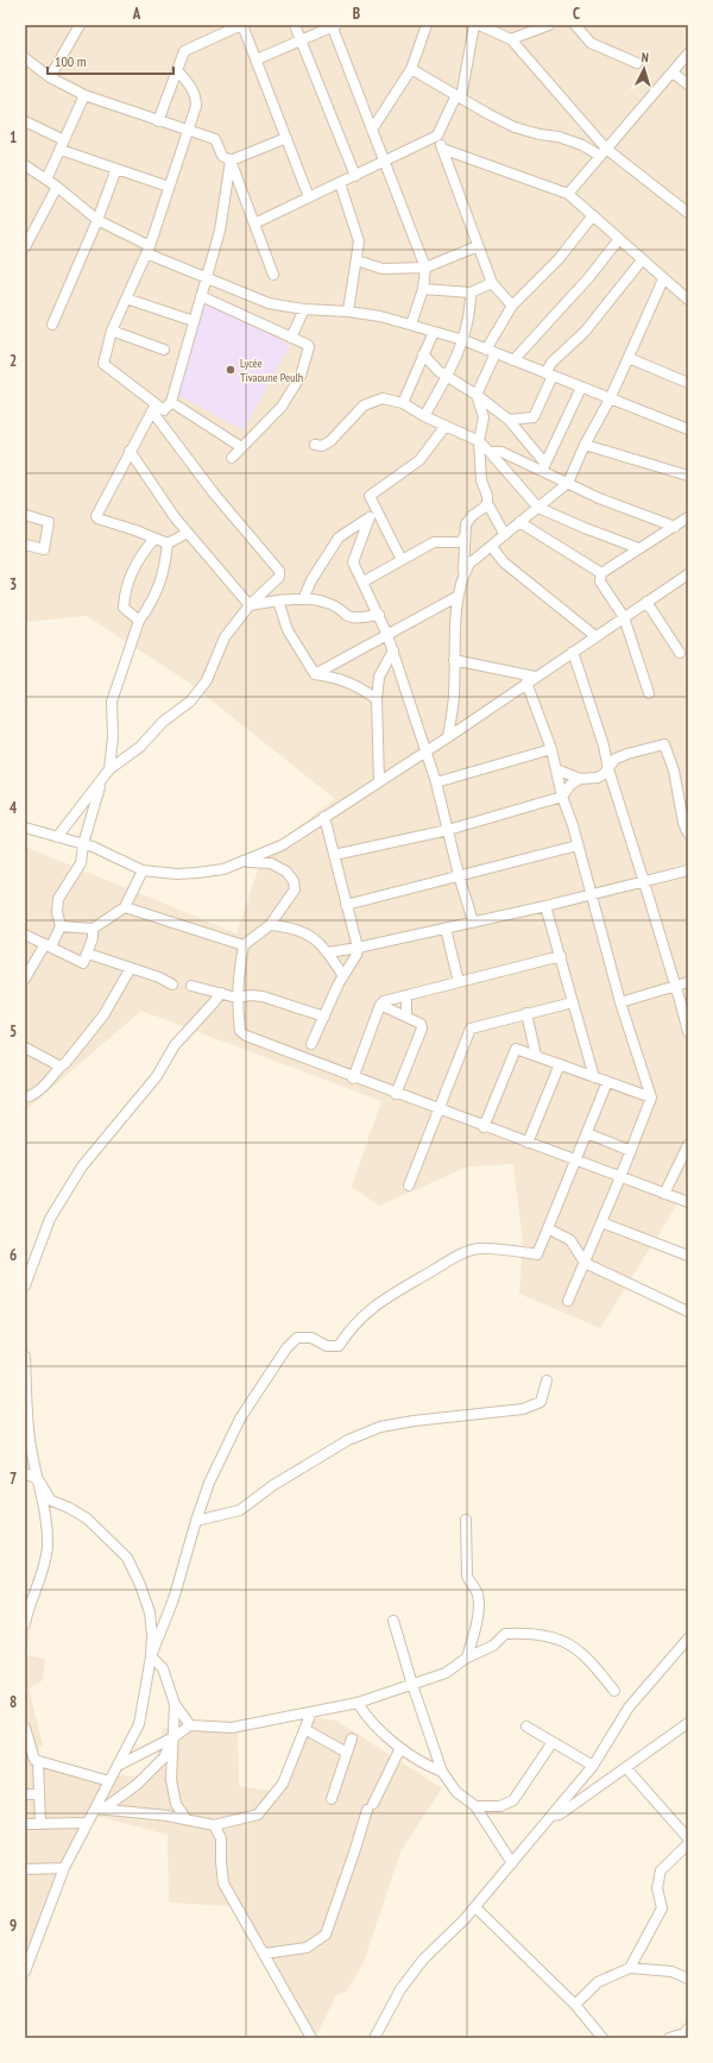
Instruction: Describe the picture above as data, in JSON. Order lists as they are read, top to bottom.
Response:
{
  "places": ["Lycée Tivaoune Peulh"],
  "scale_bar": "100 m",
  "north": "top",
  "grid": {
    "columns": ["A", "B", "C"],
    "rows": [
      "1",
      "2",
      "3",
      "4",
      "5",
      "6",
      "7",
      "8",
      "9"
    ]
  }
}
